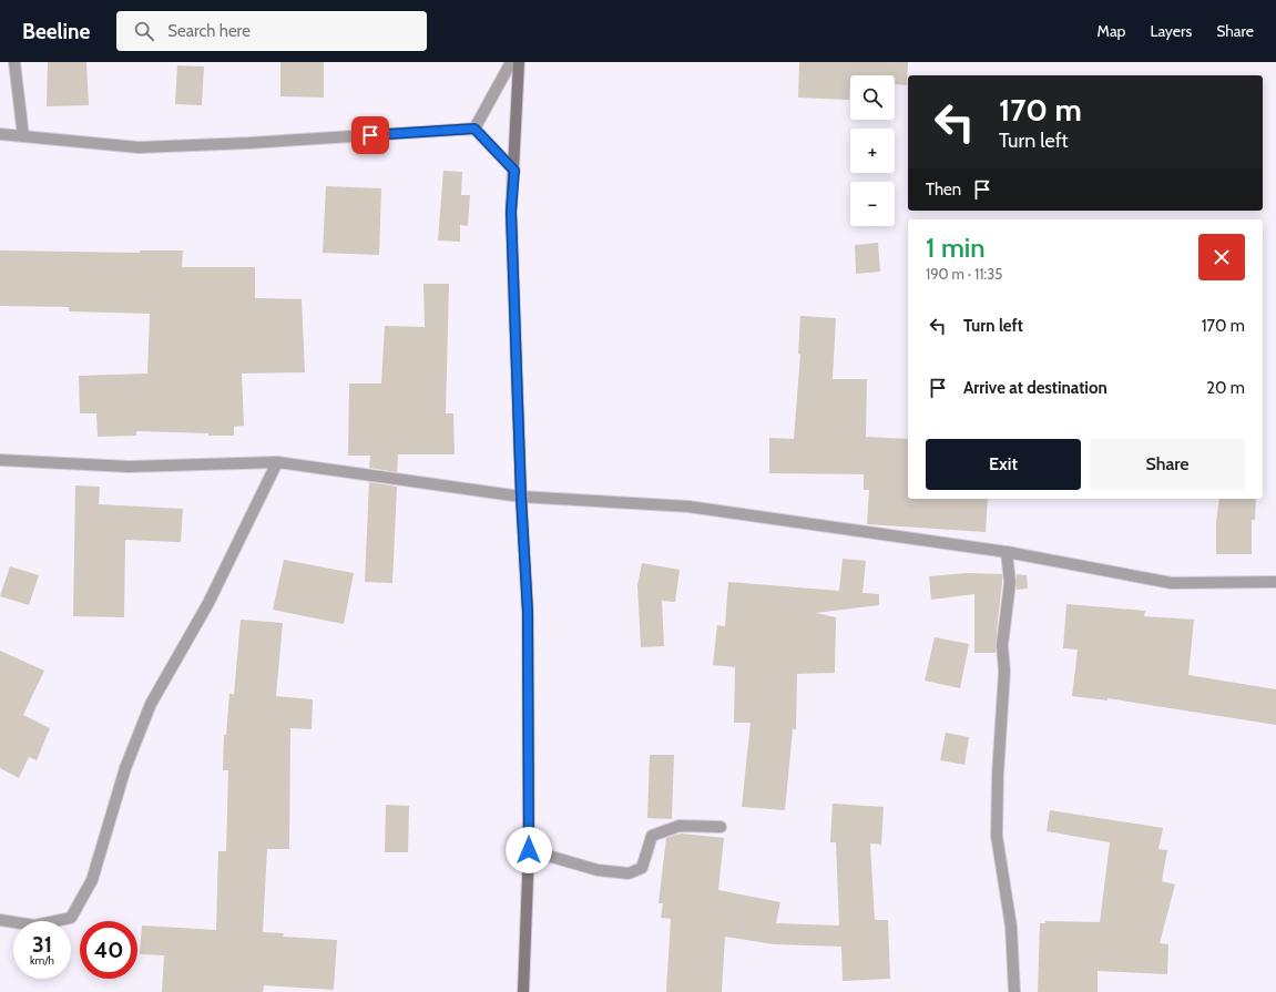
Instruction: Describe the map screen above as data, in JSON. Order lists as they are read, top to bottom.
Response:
{
  "page": {
    "header": "Beeline",
    "search": "Search here",
    "nav": ["Map", "Layers", "Share"],
    "map_buttons": ["+", "−"],
    "turn": ["170 m", "Turn left"],
    "then": "Then",
    "heading": ["1 min", "190 m · 11:35"],
    "list": [
      {
        "name": "Turn left",
        "value": "170 m"
      },
      {
        "name": "Arrive at destination",
        "value": "20 m"
      }
    ],
    "buttons": ["Exit", "Share"],
    "speed": "31 km/h",
    "limit": "40"
  }
}
